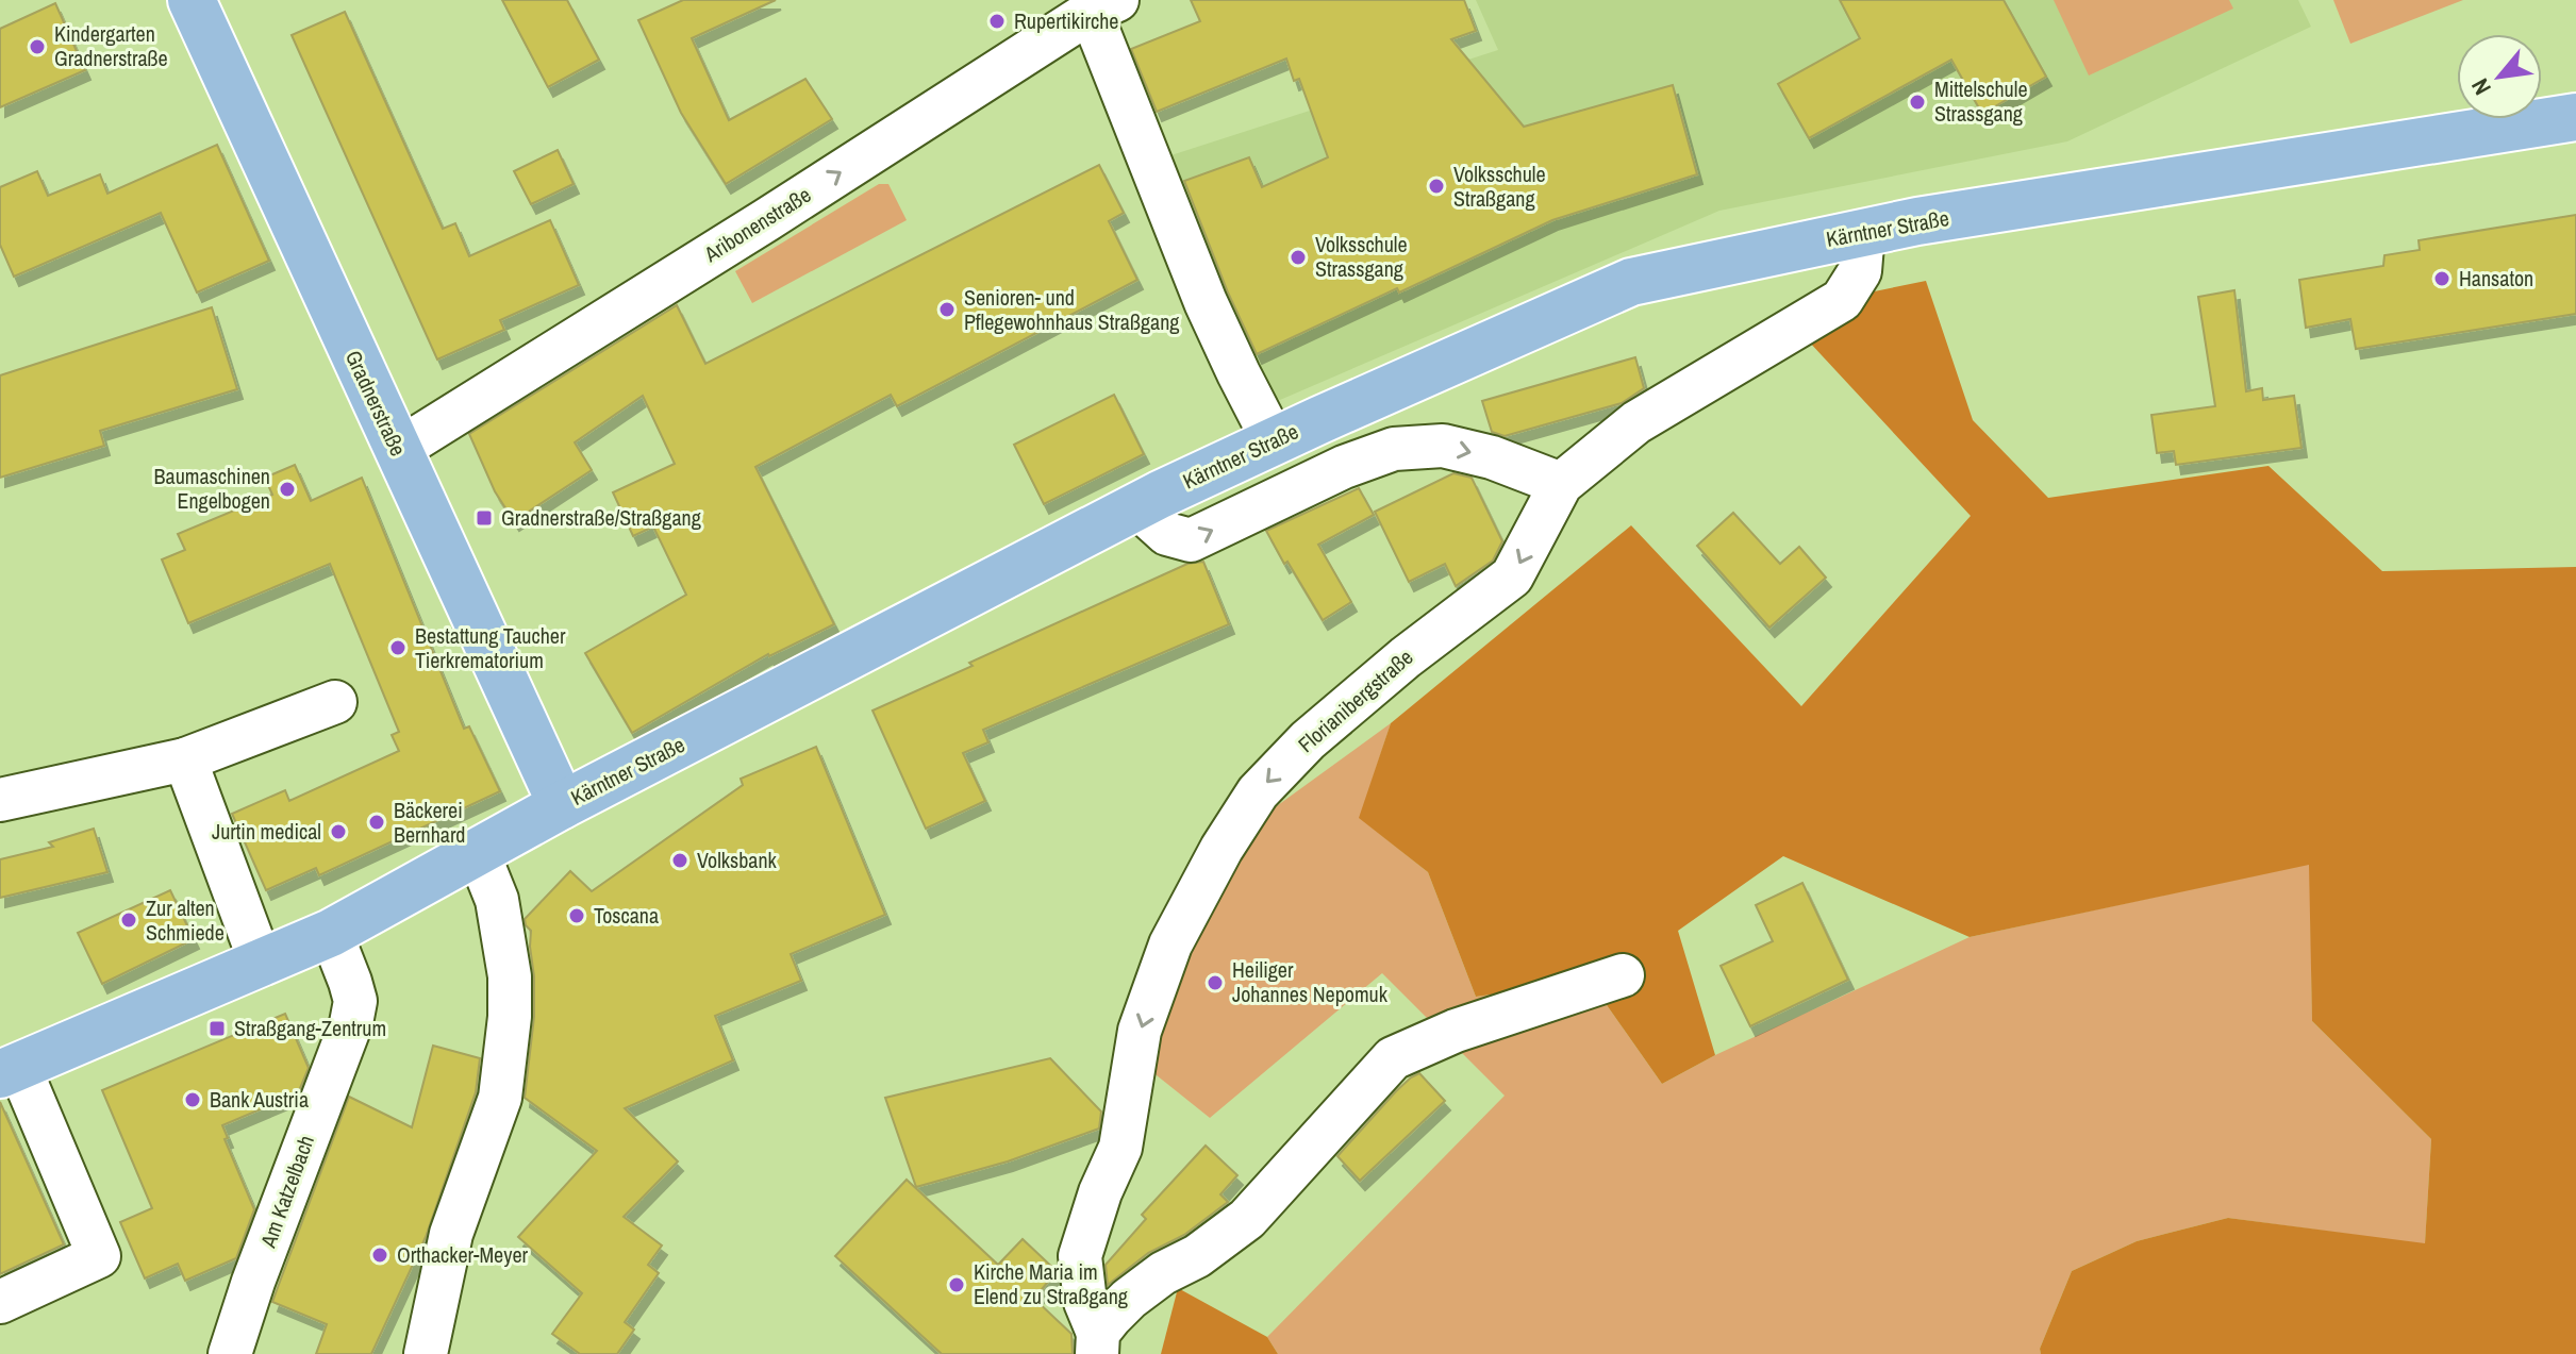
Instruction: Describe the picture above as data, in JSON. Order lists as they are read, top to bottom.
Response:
{
  "streets": {
    "main road": ["Kärntner Straße", "Gradnerstraße"],
    "street": ["Aribonenstraße", "Florianibergstraße", "Am Katzelbach"]
  },
  "crossings": [
    ["Aribonenstraße", "Gradnerstraße"],
    ["Kärntner Straße", "Gradnerstraße"],
    ["Kärntner Straße", "Florianibergstraße"],
    ["Kärntner Straße", "Am Katzelbach"]
  ],
  "one_way": ["Aribonenstraße", "Florianibergstraße"],
  "places": {
    "other": [
      "Rupertikirche",
      "Kindergarten Gradnerstraße",
      "Mittelschule Strassgang",
      "Volksschule Straßgang",
      "Volksschule Strassgang",
      "Hansaton",
      "Senioren- und Pflegewohnhaus Straßgang",
      "Baumaschinen Engelbogen",
      "Bestattung Taucher Tierkrematorium",
      "Bäckerei Bernhard",
      "Jurtin medical",
      "Volksbank",
      "Toscana",
      "Zur alten Schmiede",
      "Heiliger Johannes Nepomuk",
      "Bank Austria",
      "Orthacker-Meyer",
      "Kirche Maria im Elend zu Straßgang"
    ],
    "transit": ["Gradnerstraße/Straßgang", "Straßgang-Zentrum"]
  },
  "north": "bottom left"
}
